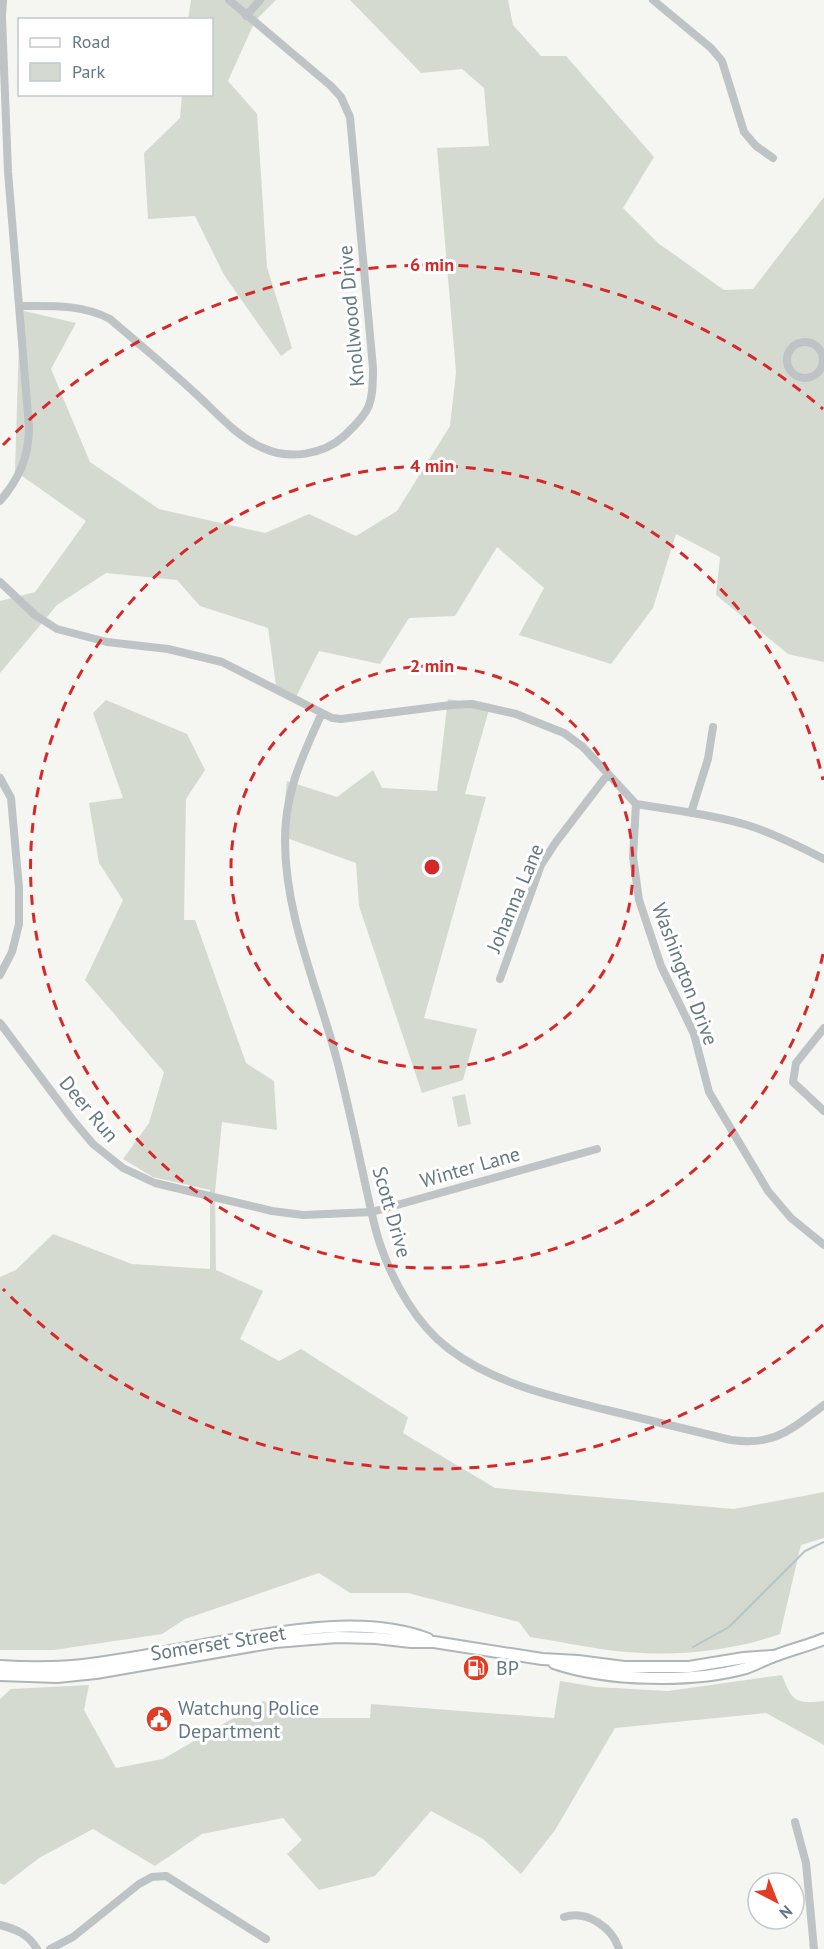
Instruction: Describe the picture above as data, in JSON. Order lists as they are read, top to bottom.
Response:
{
  "streets": {
    "main road": ["Somerset Street"],
    "street": [
      "Knollwood Drive",
      "Johanna Lane",
      "Washington Drive",
      "Deer Run",
      "Winter Lane",
      "Scott Drive"
    ]
  },
  "crossings": [
    ["Deer Run", "Winter Lane"],
    ["Winter Lane", "Scott Drive"]
  ],
  "places": {
    "fuel station": ["BP"],
    "public building": ["Watchung Police Department"]
  },
  "legend": ["Road", "Park"],
  "north": "bottom right",
  "rings": ["6 min", "4 min", "2 min"]
}
